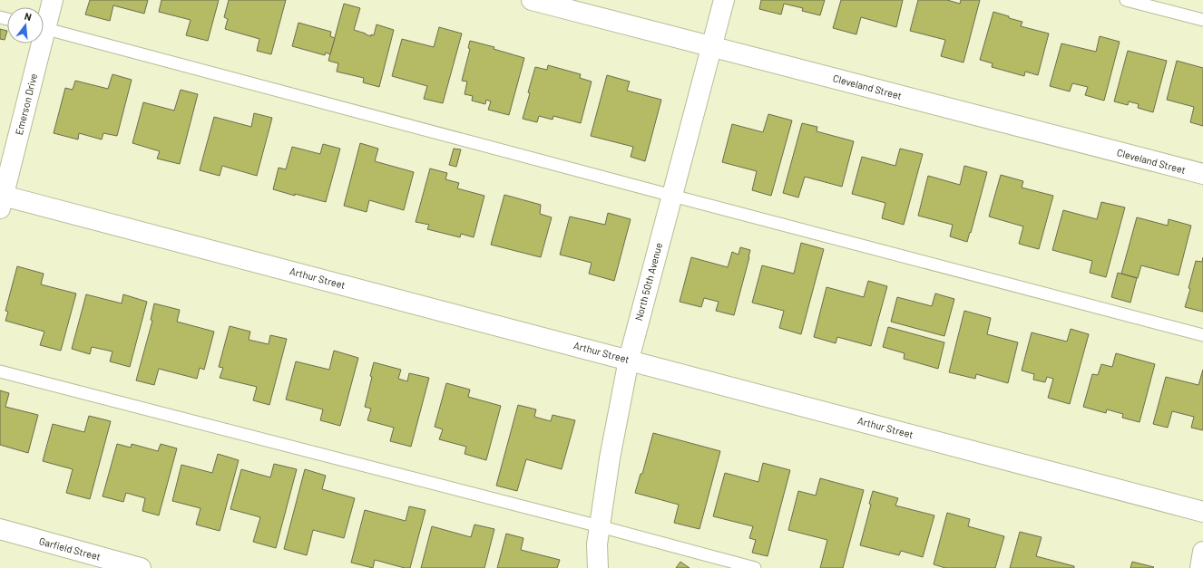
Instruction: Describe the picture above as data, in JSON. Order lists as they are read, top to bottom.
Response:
{
  "streets": {
    "street": [
      "Cleveland Street",
      "Emerson Drive",
      "Arthur Street",
      "North 50th Avenue",
      "Garfield Street"
    ]
  },
  "crossings": [
    ["Cleveland Street", "North 50th Avenue"],
    ["Emerson Drive", "Arthur Street"],
    ["Arthur Street", "North 50th Avenue"]
  ],
  "north": "top"
}
